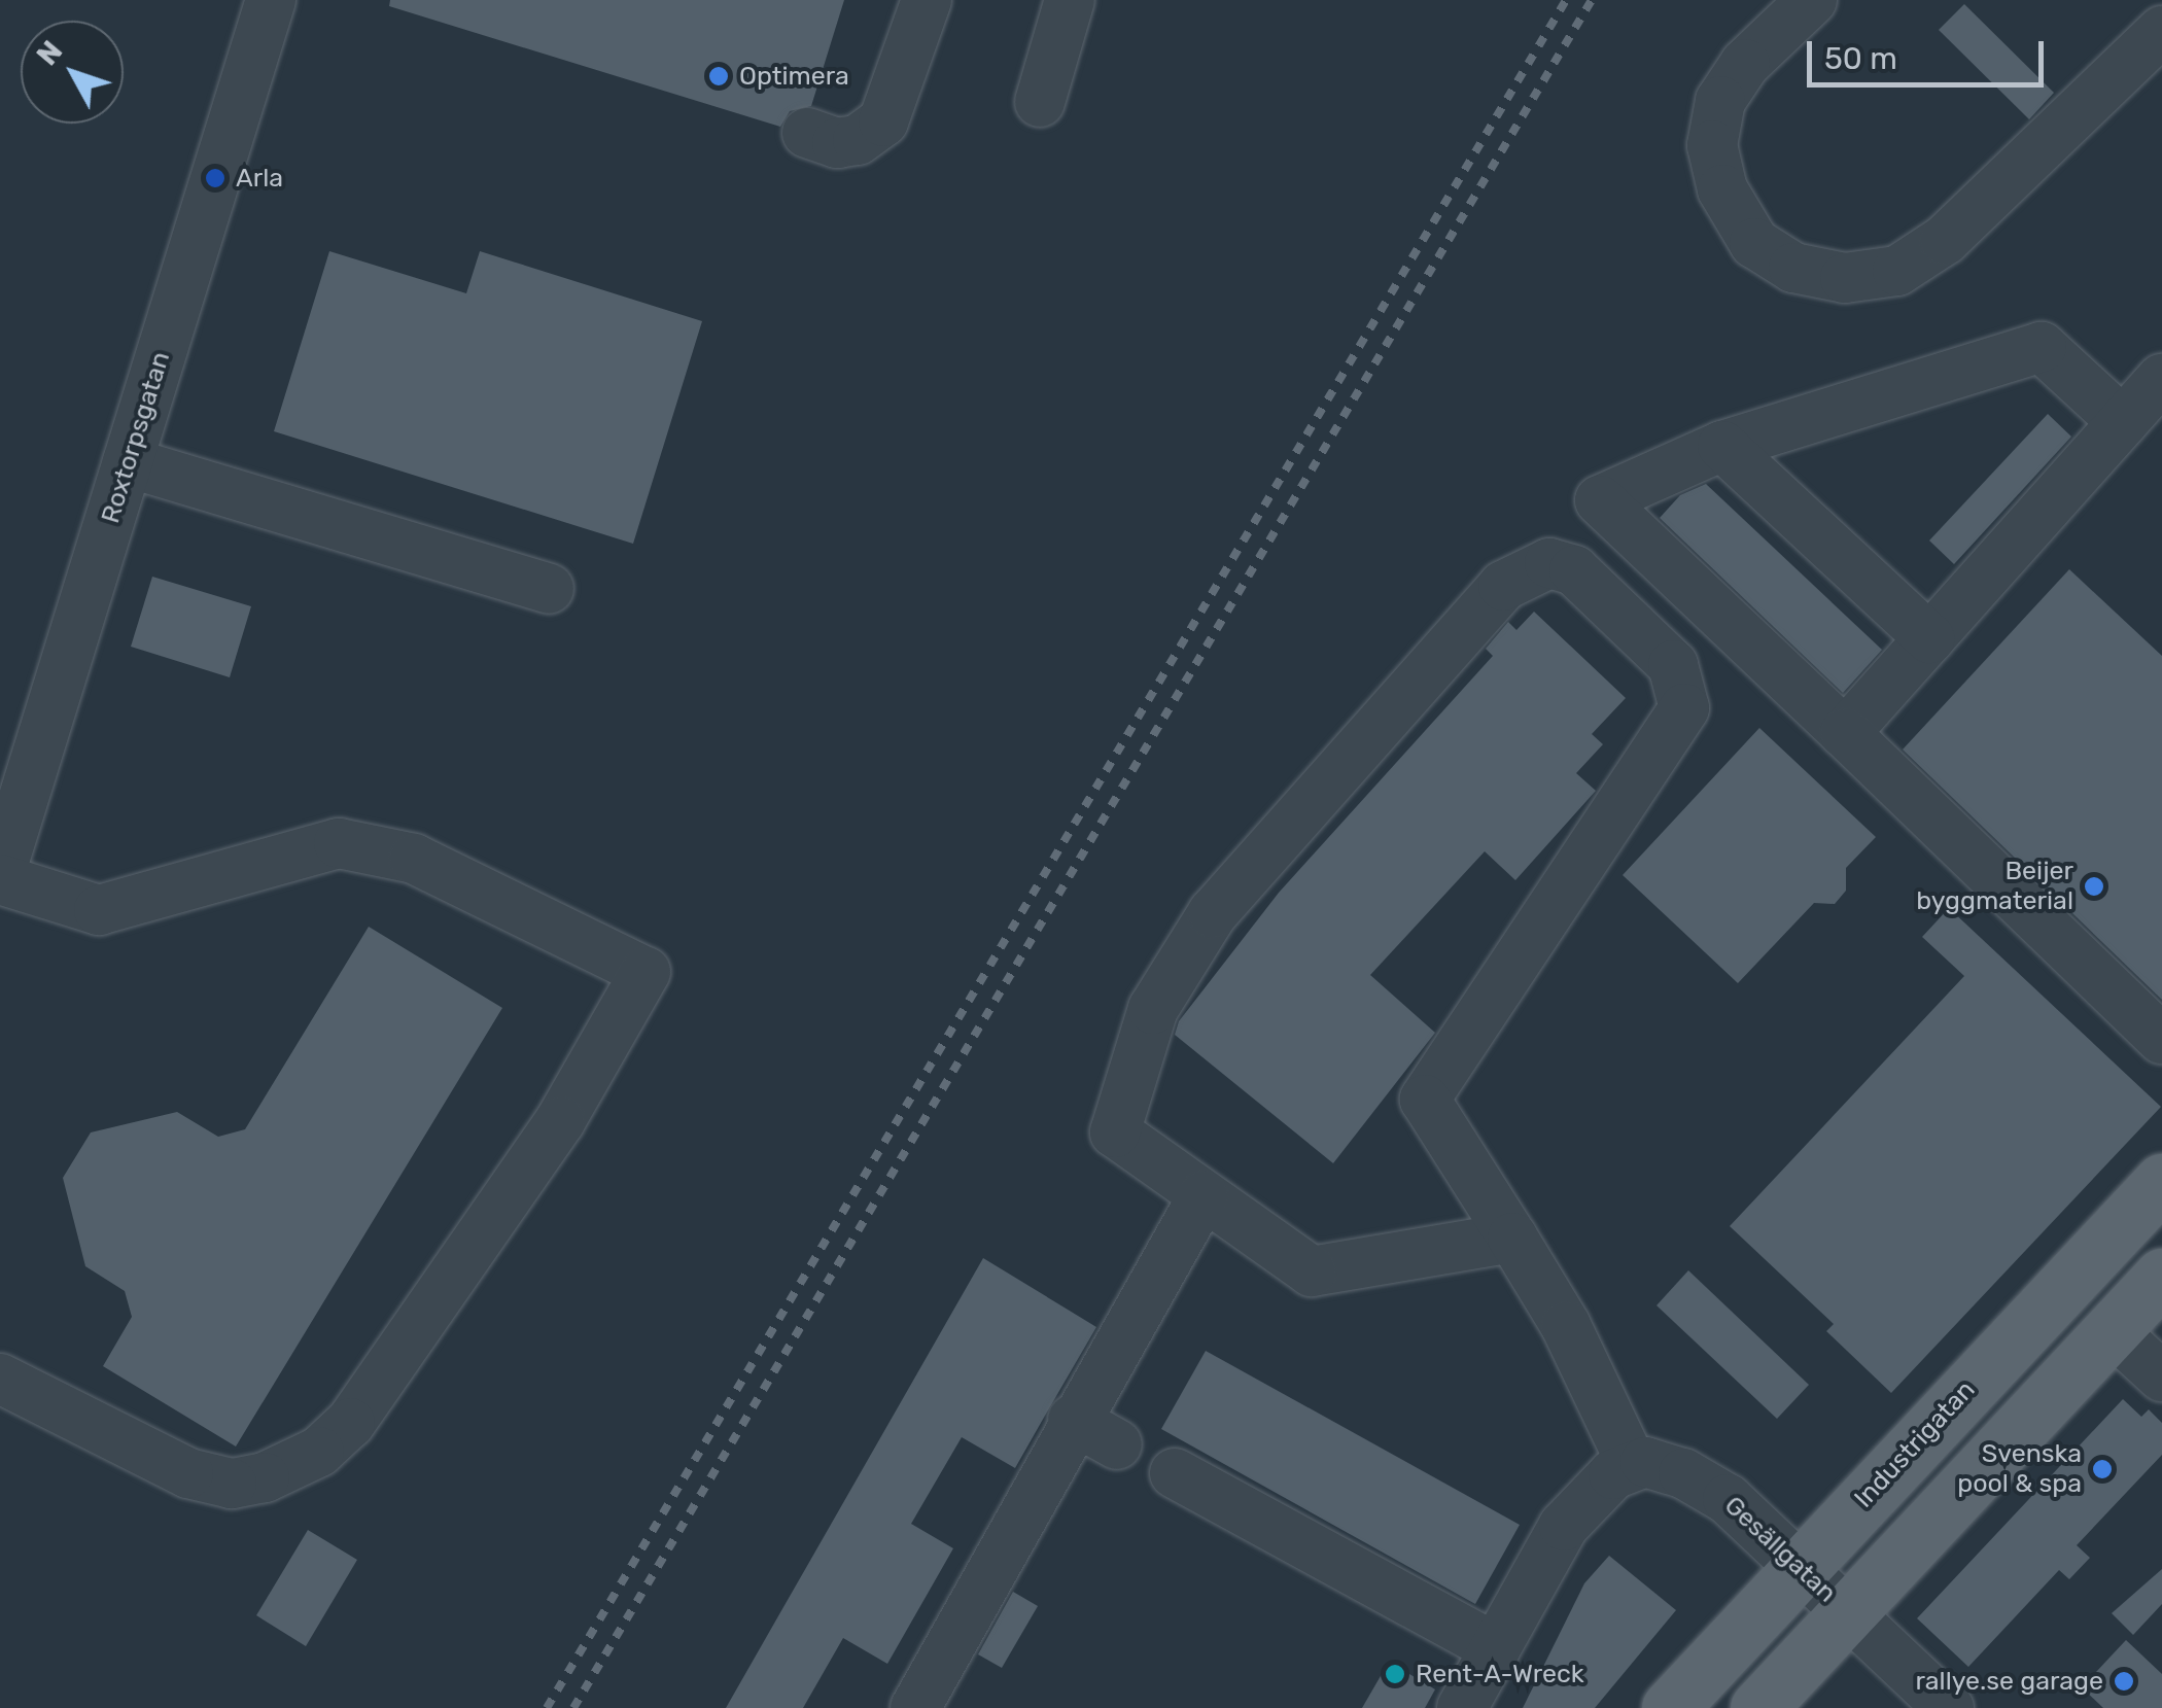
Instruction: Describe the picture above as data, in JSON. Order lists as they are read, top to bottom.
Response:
{
  "streets": {
    "main road": ["Industrigatan"],
    "street": ["Roxtorpsgatan", "Gesällgatan"]
  },
  "crossings": [
    ["Industrigatan", "Gesällgatan"]
  ],
  "places": [
    "Optimera",
    "Arla",
    "Beijer byggmaterial",
    "Svenska pool & spa",
    "Rent-A-Wreck",
    "rallye.se garage"
  ],
  "scale_bar": "50 m",
  "north": "top left"
}
